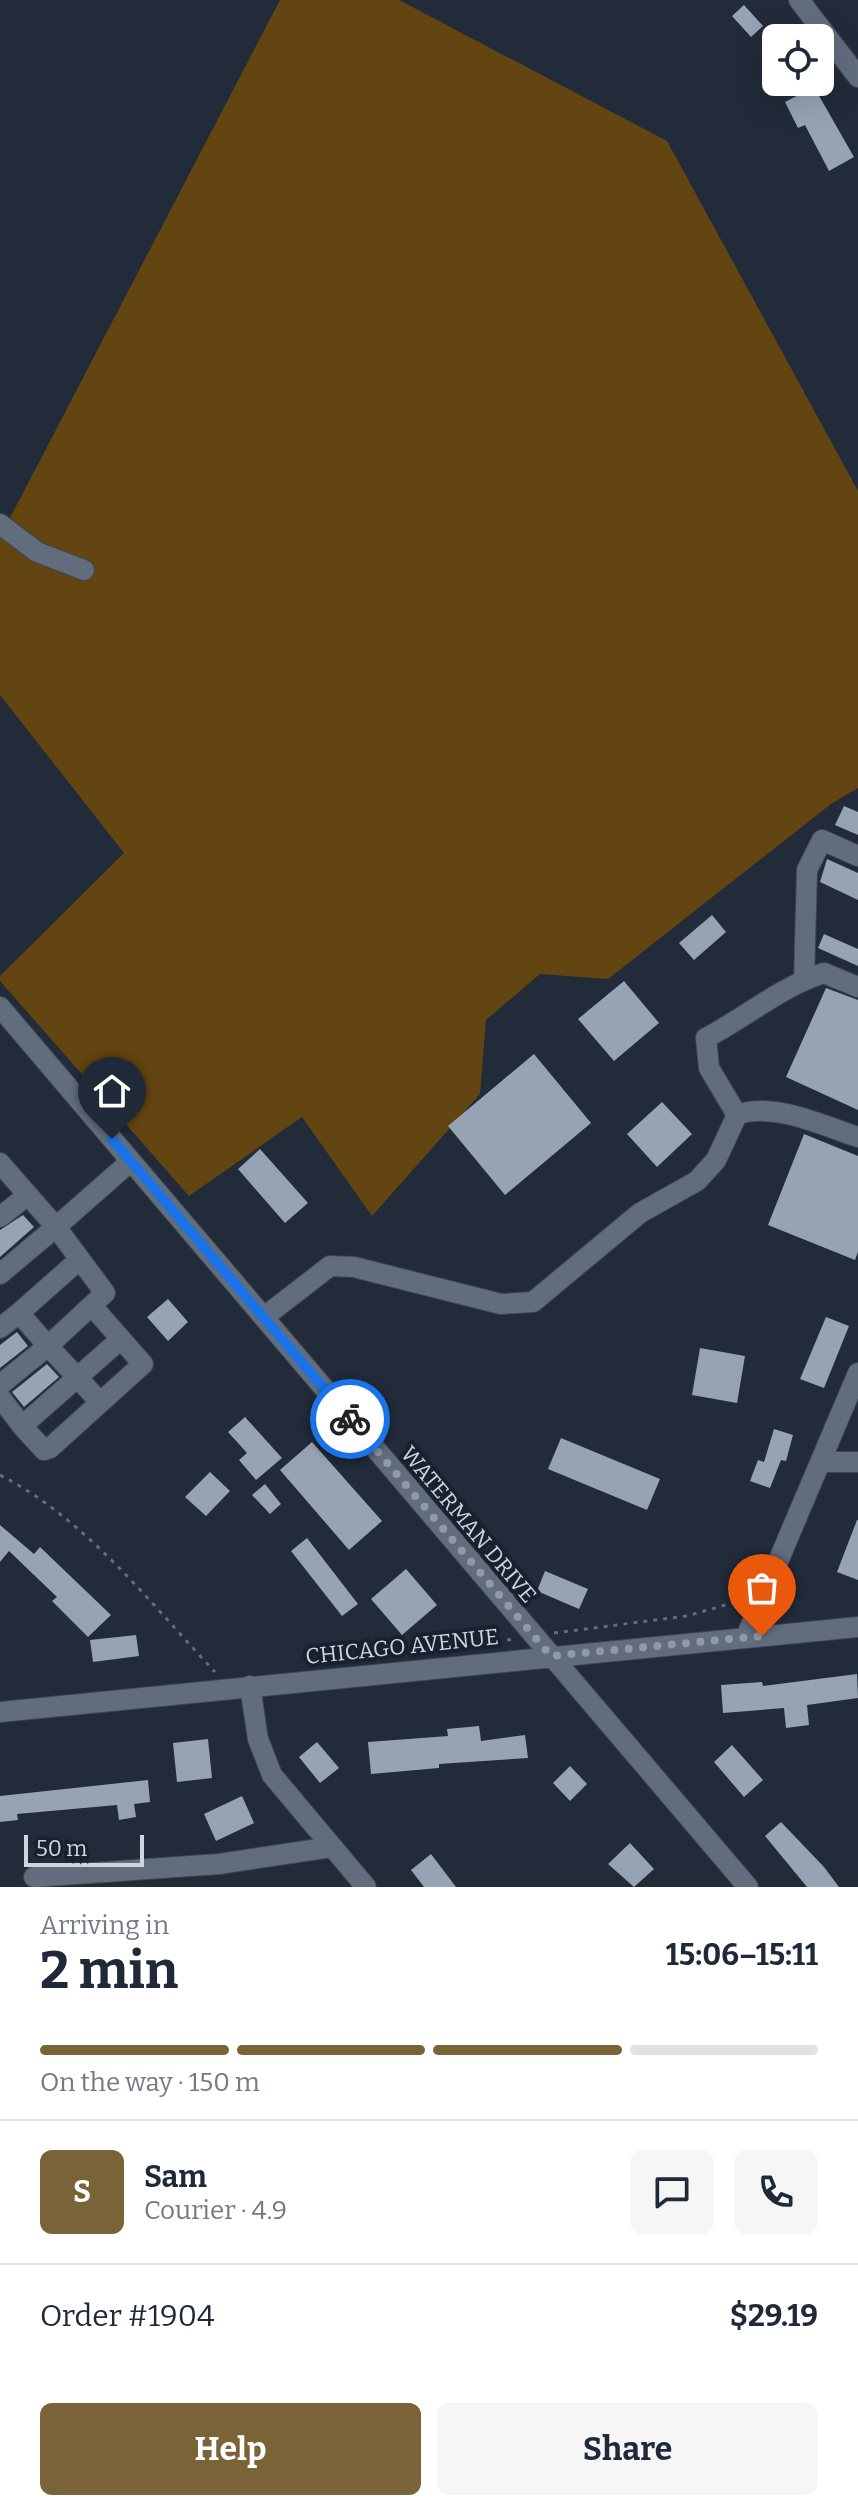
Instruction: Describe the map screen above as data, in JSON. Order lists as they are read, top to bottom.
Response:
{
  "streets": {
    "street": ["WATERMAN DRIVE", "CHICAGO AVENUE"]
  },
  "crossings": [
    ["WATERMAN DRIVE", "CHICAGO AVENUE"]
  ],
  "scale_bar": "50 m",
  "page": {
    "scale": "50 m",
    "heading": ["2 min", "Arriving in", "15:06–15:11"],
    "panel": [
      "Sam",
      "Courier · 4.9",
      "Order #1904",
      "$29.19"
    ],
    "bar": "On the way · 150 m",
    "round": "S",
    "buttons": ["Help", "Share"]
  }
}
